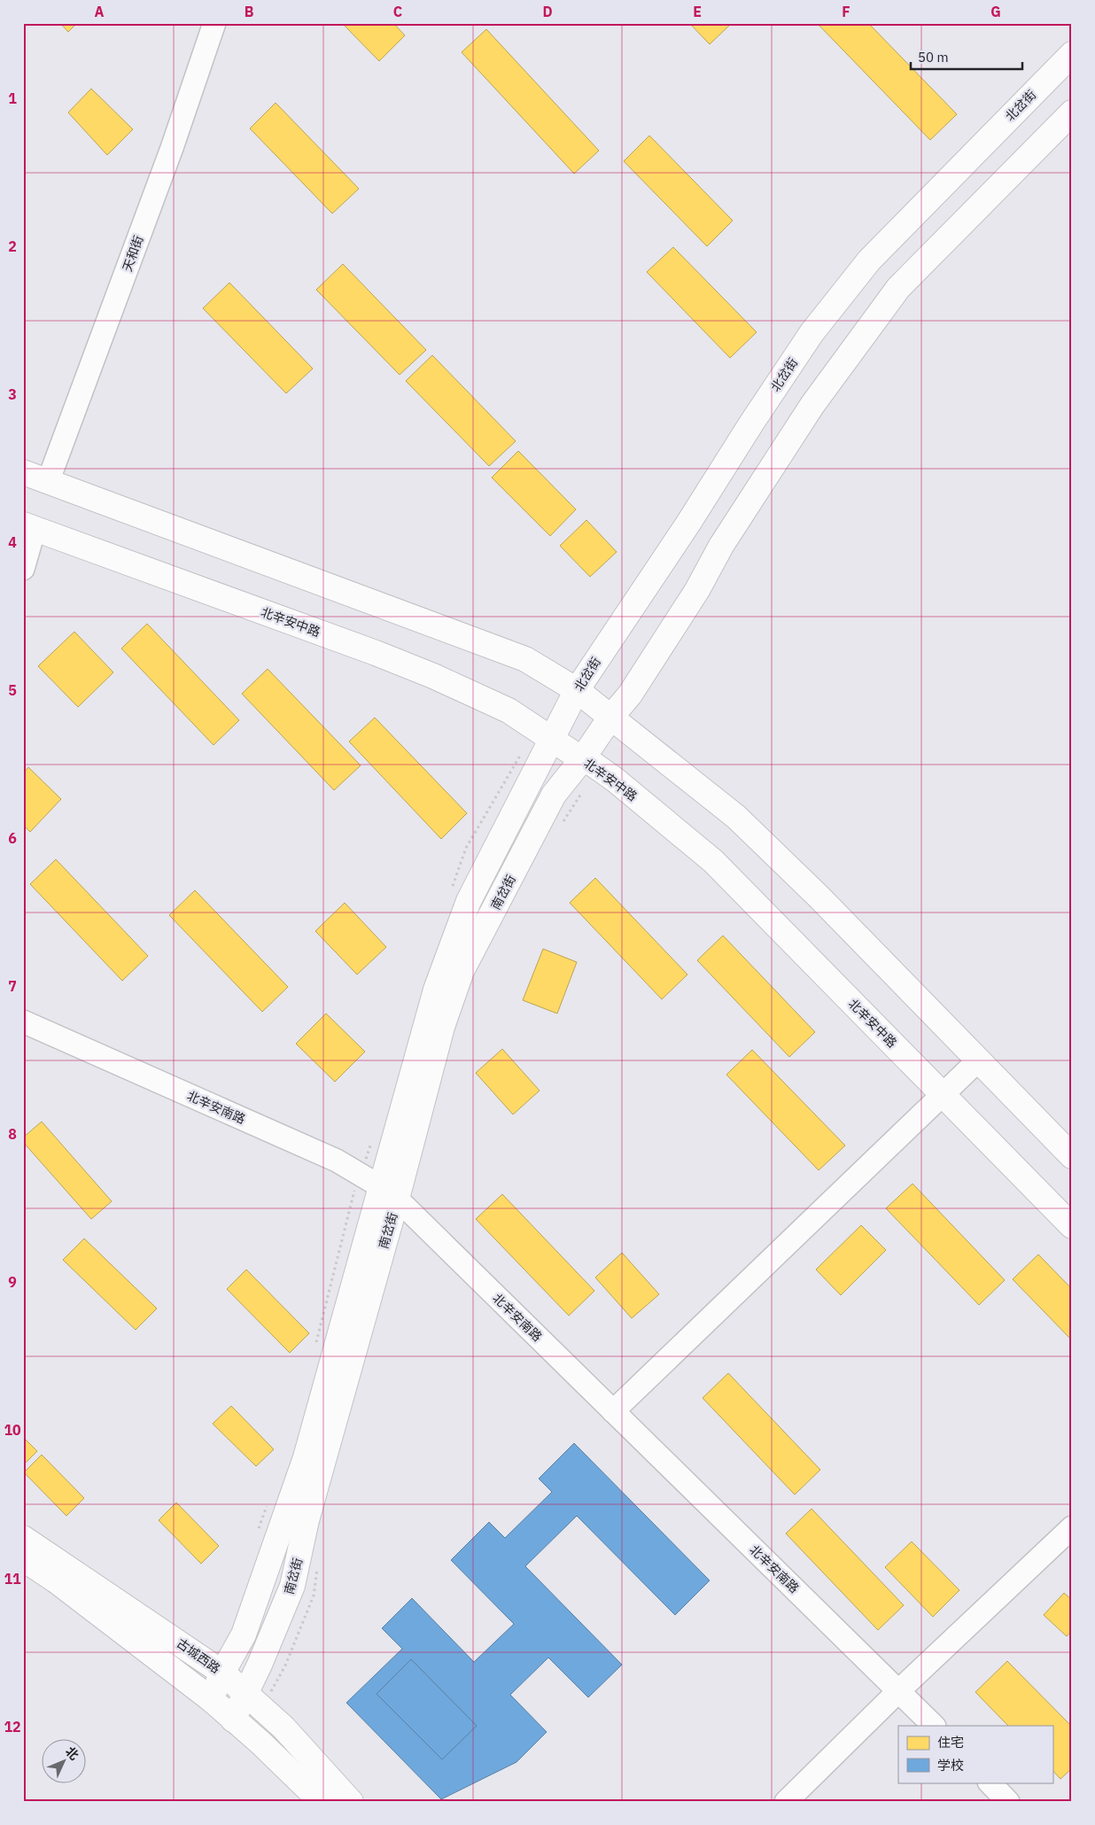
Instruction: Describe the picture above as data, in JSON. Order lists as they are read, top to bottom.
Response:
{
  "streets": {
    "main road": [
      "北岔街",
      "北辛安中路",
      "南岔街",
      "古城西路"
    ],
    "street": ["天和街", "北辛安南路"]
  },
  "crossings": [
    ["北岔街", "北辛安中路"],
    ["北岔街", "南岔街"],
    ["北辛安中路", "南岔街"],
    ["南岔街", "北辛安南路"],
    ["南岔街", "古城西路"]
  ],
  "legend": ["住宅", "学校"],
  "scale_bar": "50 m",
  "north": "top right",
  "grid": {
    "columns": [
      "A",
      "B",
      "C",
      "D",
      "E",
      "F",
      "G"
    ],
    "rows": [
      "1",
      "2",
      "3",
      "4",
      "5",
      "6",
      "7",
      "8",
      "9",
      "10",
      "11",
      "12"
    ]
  }
}
